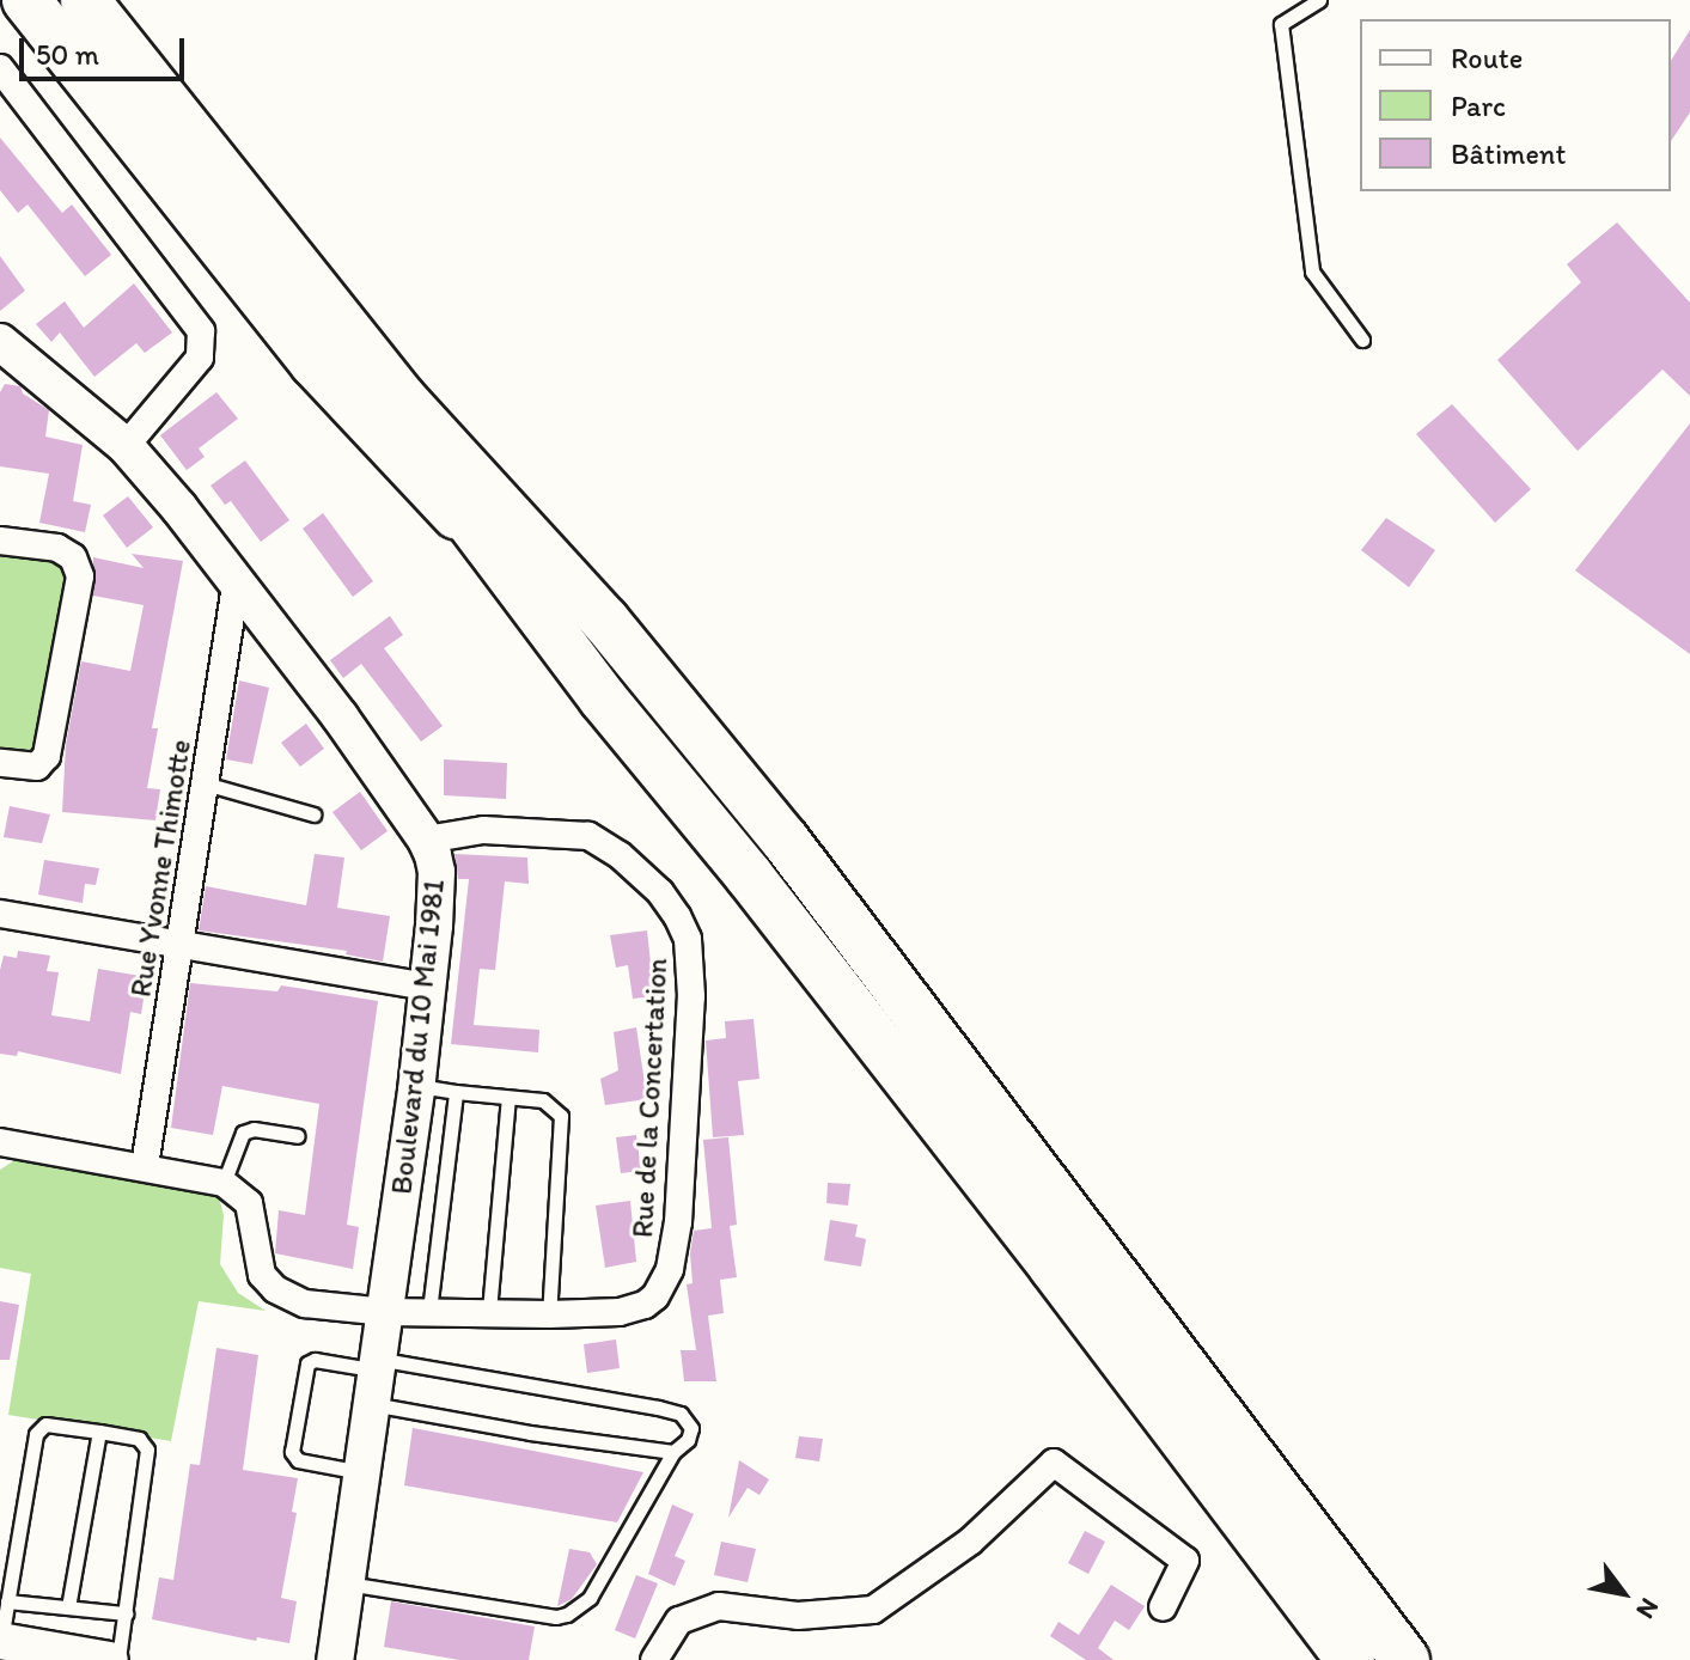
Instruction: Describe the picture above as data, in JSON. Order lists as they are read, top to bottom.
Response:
{
  "streets": {
    "street": ["Rue Yvonne Thimotte", "Boulevard du 10 Mai 1981", "Rue de la Concertation"]
  },
  "crossings": [
    ["Rue Yvonne Thimotte", "Boulevard du 10 Mai 1981"],
    ["Boulevard du 10 Mai 1981", "Rue de la Concertation"]
  ],
  "legend": ["Route", "Parc", "Bâtiment"],
  "scale_bar": "50 m",
  "north": "bottom right"
}
